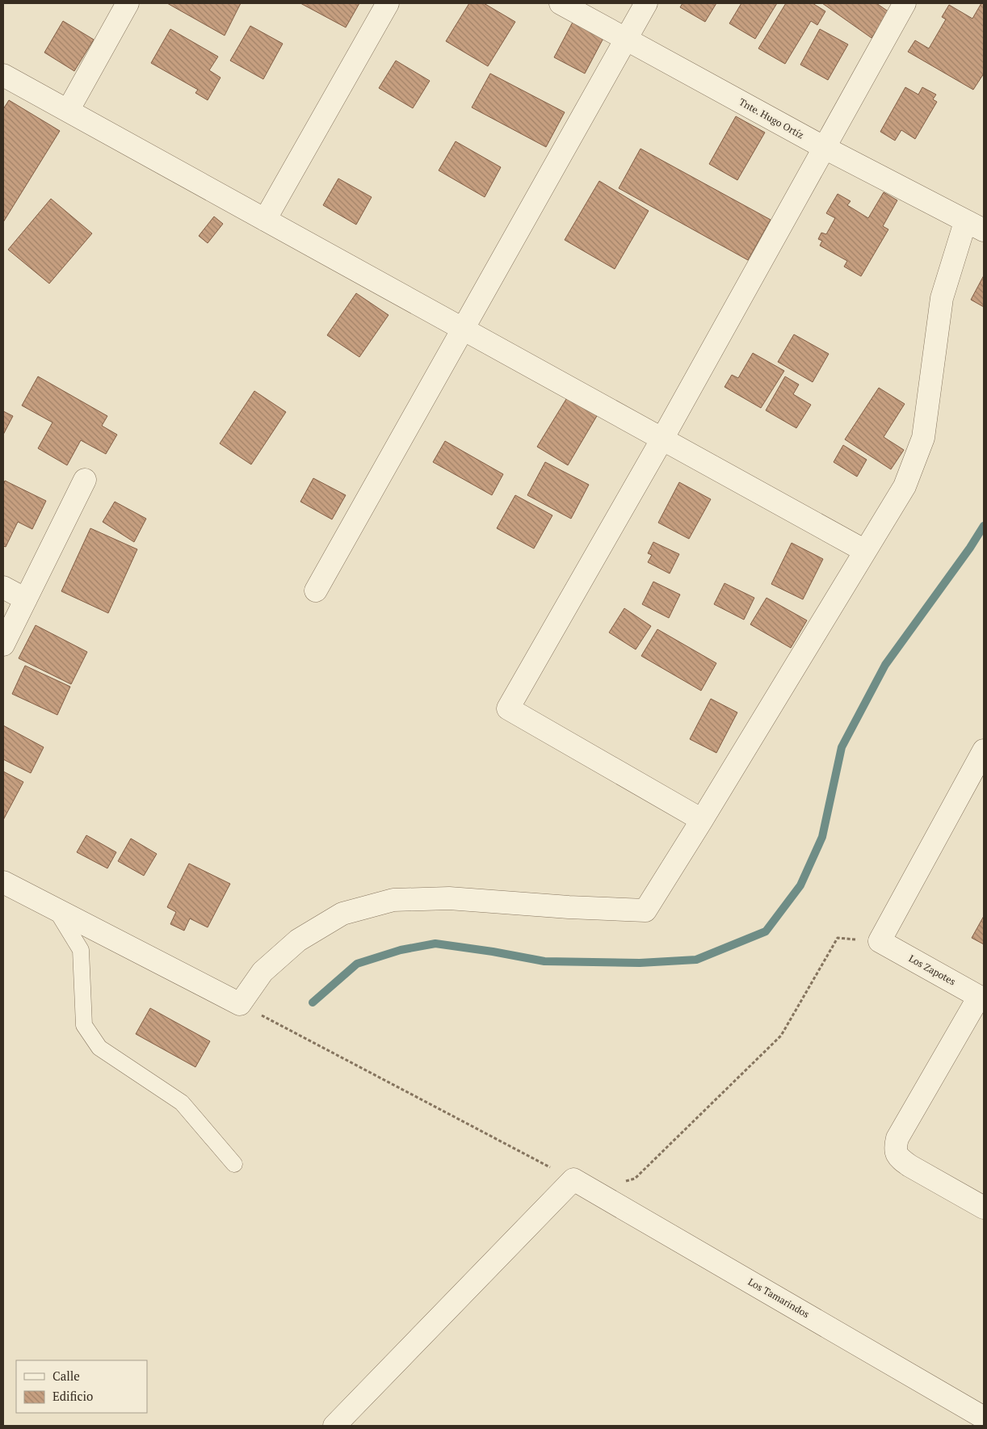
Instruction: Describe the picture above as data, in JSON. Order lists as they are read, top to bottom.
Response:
{
  "streets": {
    "street": ["Tnte. Hugo Ortíz", "Los Zapotes", "Los Tamarindos"]
  },
  "legend": ["Calle", "Edificio"]
}
